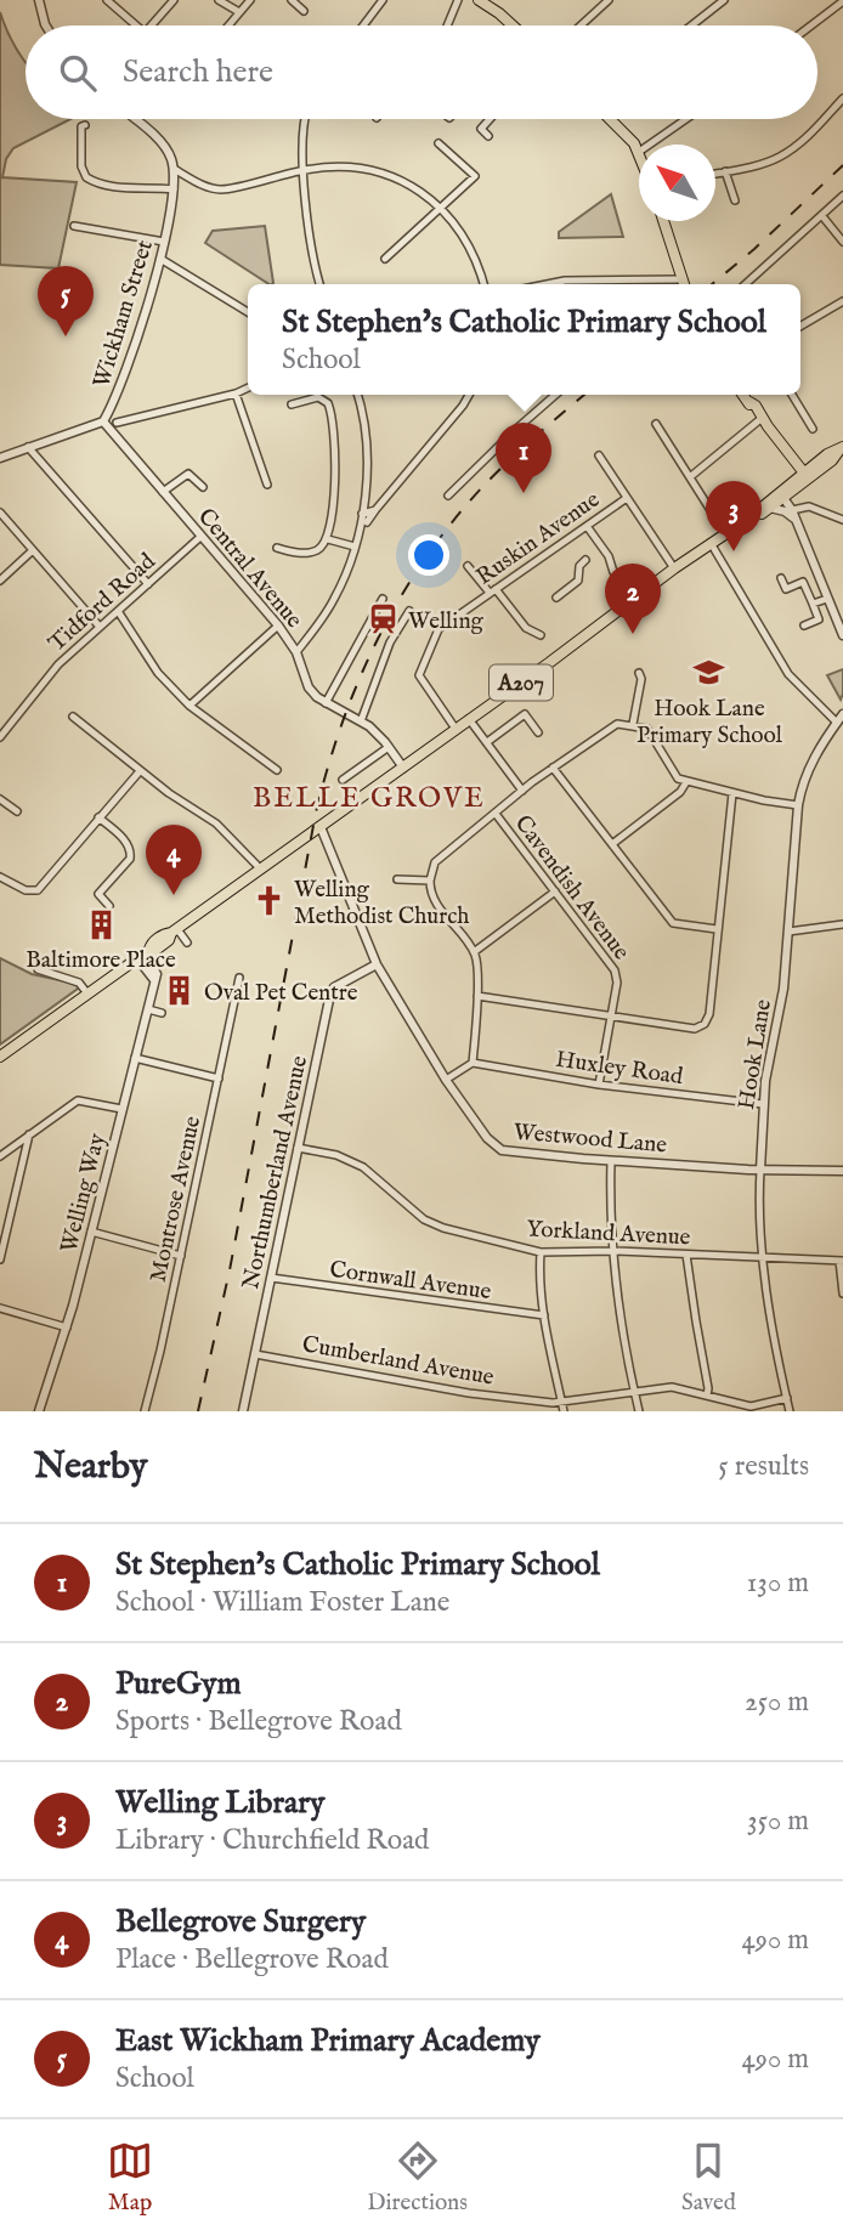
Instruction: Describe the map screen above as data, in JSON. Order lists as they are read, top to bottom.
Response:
{
  "streets": {
    "main road": ["A207"],
    "street": [
      "Wickham Street",
      "Ruskin Avenue",
      "Central Avenue",
      "Tidford Road",
      "Cavendish Avenue",
      "Hook Lane",
      "Huxley Road",
      "Westwood Lane",
      "Northumberland Avenue",
      "Welling Way",
      "Montrose Avenue",
      "Yorkland Avenue",
      "Cornwall Avenue",
      "Cumberland Avenue"
    ]
  },
  "crossings": [
    ["Wickham Street", "Central Avenue"],
    ["Ruskin Avenue", "A207"],
    ["Central Avenue", "Tidford Road"],
    ["A207", "Westwood Lane"],
    ["A207", "Welling Way"],
    ["Cavendish Avenue", "Huxley Road"],
    ["Hook Lane", "Huxley Road"],
    ["Hook Lane", "Westwood Lane"],
    ["Hook Lane", "Yorkland Avenue"],
    ["Hook Lane", "Cumberland Avenue"],
    ["Westwood Lane", "Northumberland Avenue"],
    ["Northumberland Avenue", "Yorkland Avenue"],
    ["Northumberland Avenue", "Cornwall Avenue"],
    ["Northumberland Avenue", "Cumberland Avenue"]
  ],
  "districts": ["BELLE GROVE"],
  "places": {
    "station": ["Welling"],
    "school or university": ["Hook Lane Primary School"],
    "church": ["Welling Methodist Church"],
    "building": ["Baltimore Place", "Oval Pet Centre"]
  },
  "north": "top left",
  "page": {
    "search": "Search here",
    "pins": [
      "5",
      "1",
      "3",
      "2",
      "4"
    ],
    "popup": ["St Stephen's Catholic Primary School", "School"],
    "heading": ["Nearby", "5 results"],
    "list": [
      {
        "mark": "1",
        "name": "St Stephen's Catholic Primary School",
        "note": "School · William Foster Lane",
        "value": "130 m"
      },
      {
        "mark": "2",
        "name": "PureGym",
        "note": "Sports · Bellegrove Road",
        "value": "250 m"
      },
      {
        "mark": "3",
        "name": "Welling Library",
        "note": "Library · Churchfield Road",
        "value": "350 m"
      },
      {
        "mark": "4",
        "name": "Bellegrove Surgery",
        "note": "Place · Bellegrove Road",
        "value": "490 m"
      },
      {
        "mark": "5",
        "name": "East Wickham Primary Academy",
        "note": "School",
        "value": "490 m"
      }
    ],
    "nav": ["Map", "Directions", "Saved"]
  }
}
